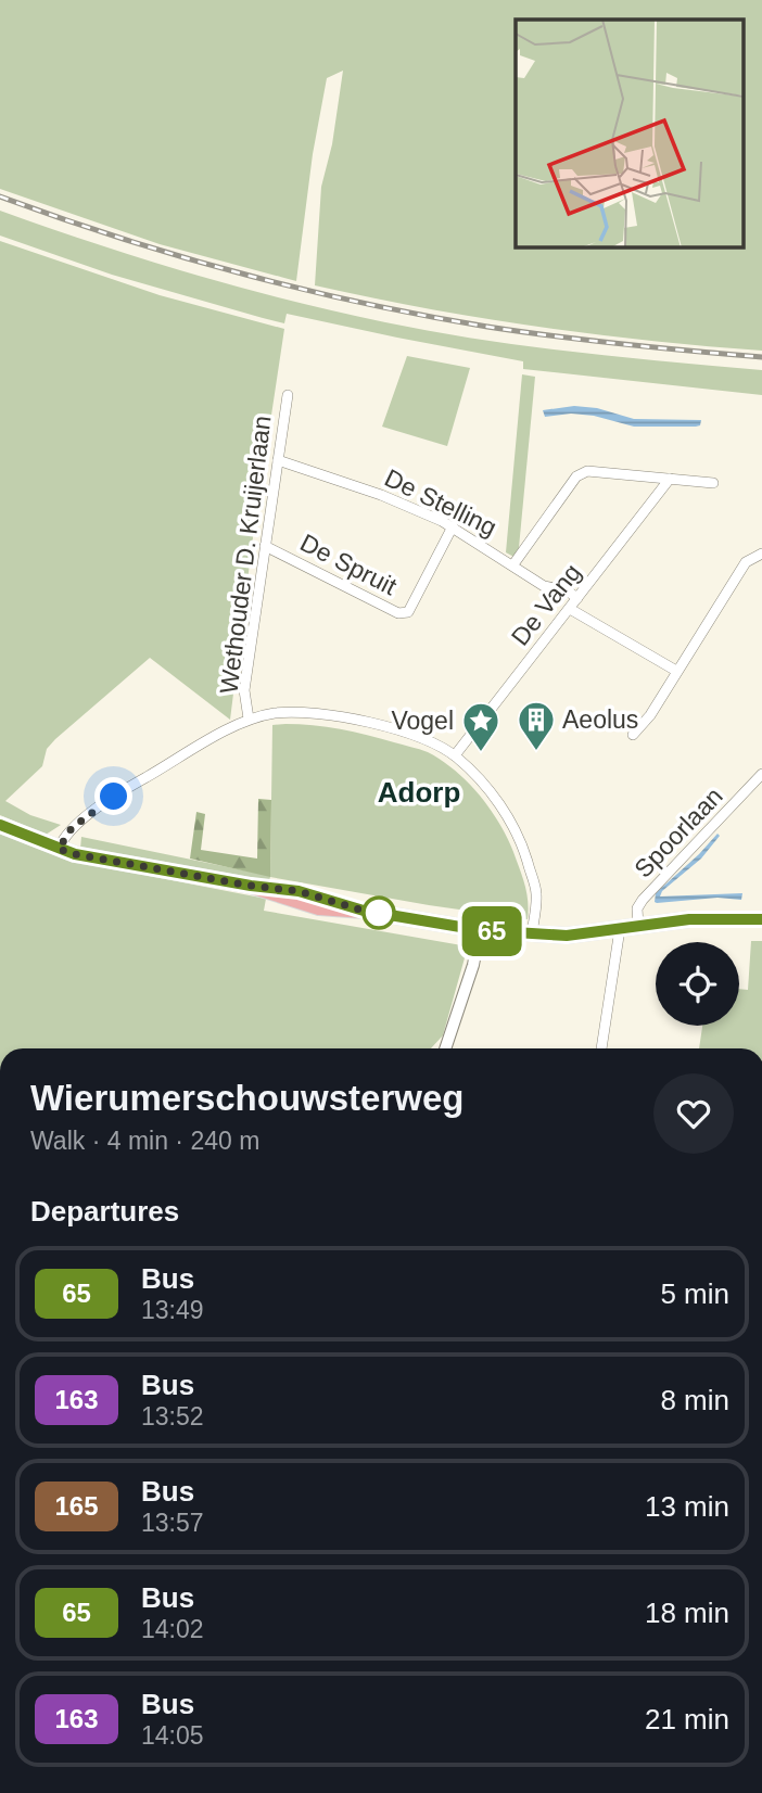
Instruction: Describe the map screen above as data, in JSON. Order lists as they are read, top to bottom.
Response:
{
  "streets": {
    "street": [
      "De Stelling",
      "Wethouder D. Kruijerlaan",
      "De Spruit",
      "De Vang",
      "Spoorlaan"
    ]
  },
  "crossings": [
    ["De Stelling", "Wethouder D. Kruijerlaan"],
    ["De Stelling", "De Spruit"],
    ["De Stelling", "De Vang"],
    ["Wethouder D. Kruijerlaan", "De Spruit"]
  ],
  "districts": ["Adorp"],
  "places": {
    "building": ["Aeolus"],
    "place": ["Vogel"]
  },
  "lines": ["bus line 65"],
  "page": {
    "on_map": "65",
    "heading": [
      ["Wierumerschouwsterweg", "Walk · 4 min · 240 m"],
      "Departures"
    ],
    "list": [
      {
        "mark": "65",
        "name": "Bus",
        "note": "13:49",
        "value": "5 min"
      },
      {
        "mark": "163",
        "name": "Bus",
        "note": "13:52",
        "value": "8 min"
      },
      {
        "mark": "165",
        "name": "Bus",
        "note": "13:57",
        "value": "13 min"
      },
      {
        "mark": "65",
        "name": "Bus",
        "note": "14:02",
        "value": "18 min"
      },
      {
        "mark": "163",
        "name": "Bus",
        "note": "14:05",
        "value": "21 min"
      }
    ]
  }
}
